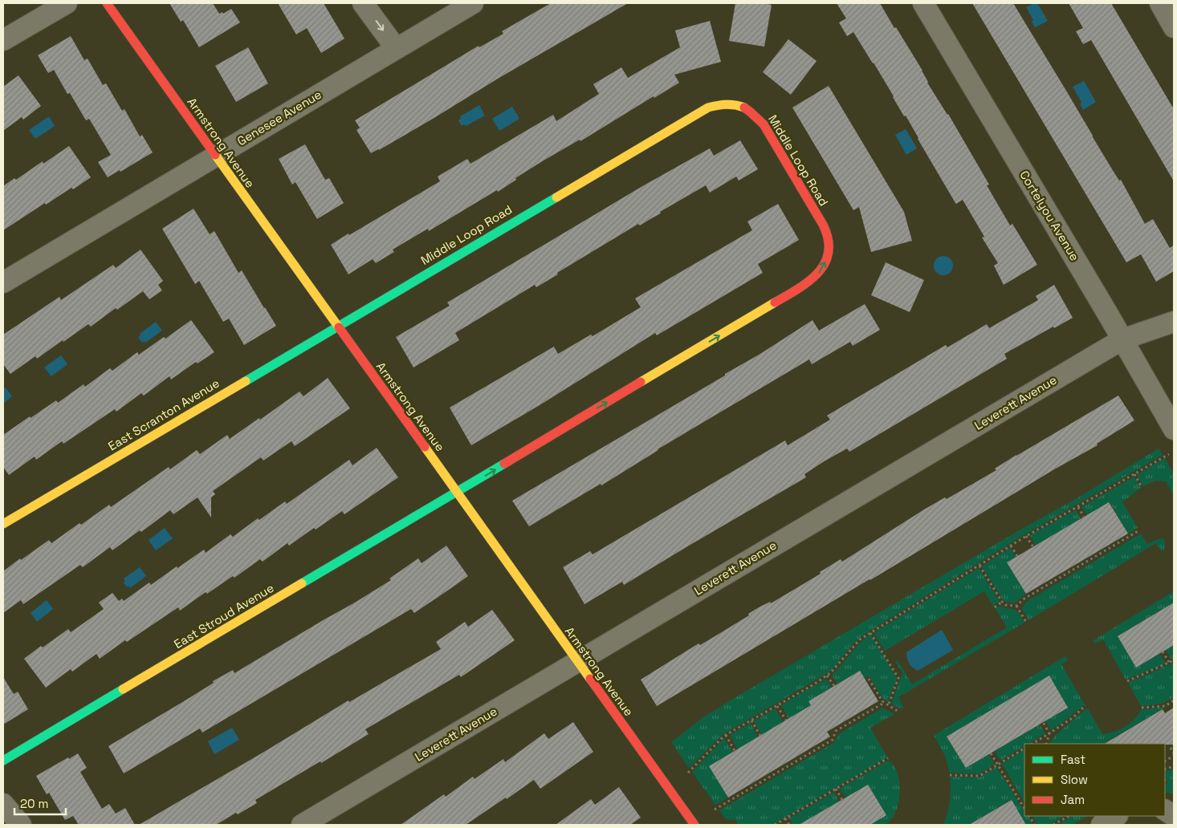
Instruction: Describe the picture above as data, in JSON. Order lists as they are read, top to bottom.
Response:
{
  "streets": {
    "street": [
      "Genesee Avenue",
      "Armstrong Avenue",
      "Middle Loop Road",
      "Cortelyou Avenue",
      "Leverett Avenue",
      "East Scranton Avenue",
      "East Stroud Avenue"
    ]
  },
  "crossings": [
    ["Genesee Avenue", "Armstrong Avenue"],
    ["Armstrong Avenue", "Middle Loop Road"],
    ["Armstrong Avenue", "Leverett Avenue"],
    ["Armstrong Avenue", "East Scranton Avenue"],
    ["Armstrong Avenue", "East Stroud Avenue"],
    ["Middle Loop Road", "East Scranton Avenue"],
    ["Middle Loop Road", "East Stroud Avenue"],
    ["Cortelyou Avenue", "Leverett Avenue"]
  ],
  "legend": ["Fast", "Slow", "Jam"],
  "scale_bar": "20 m"
}
